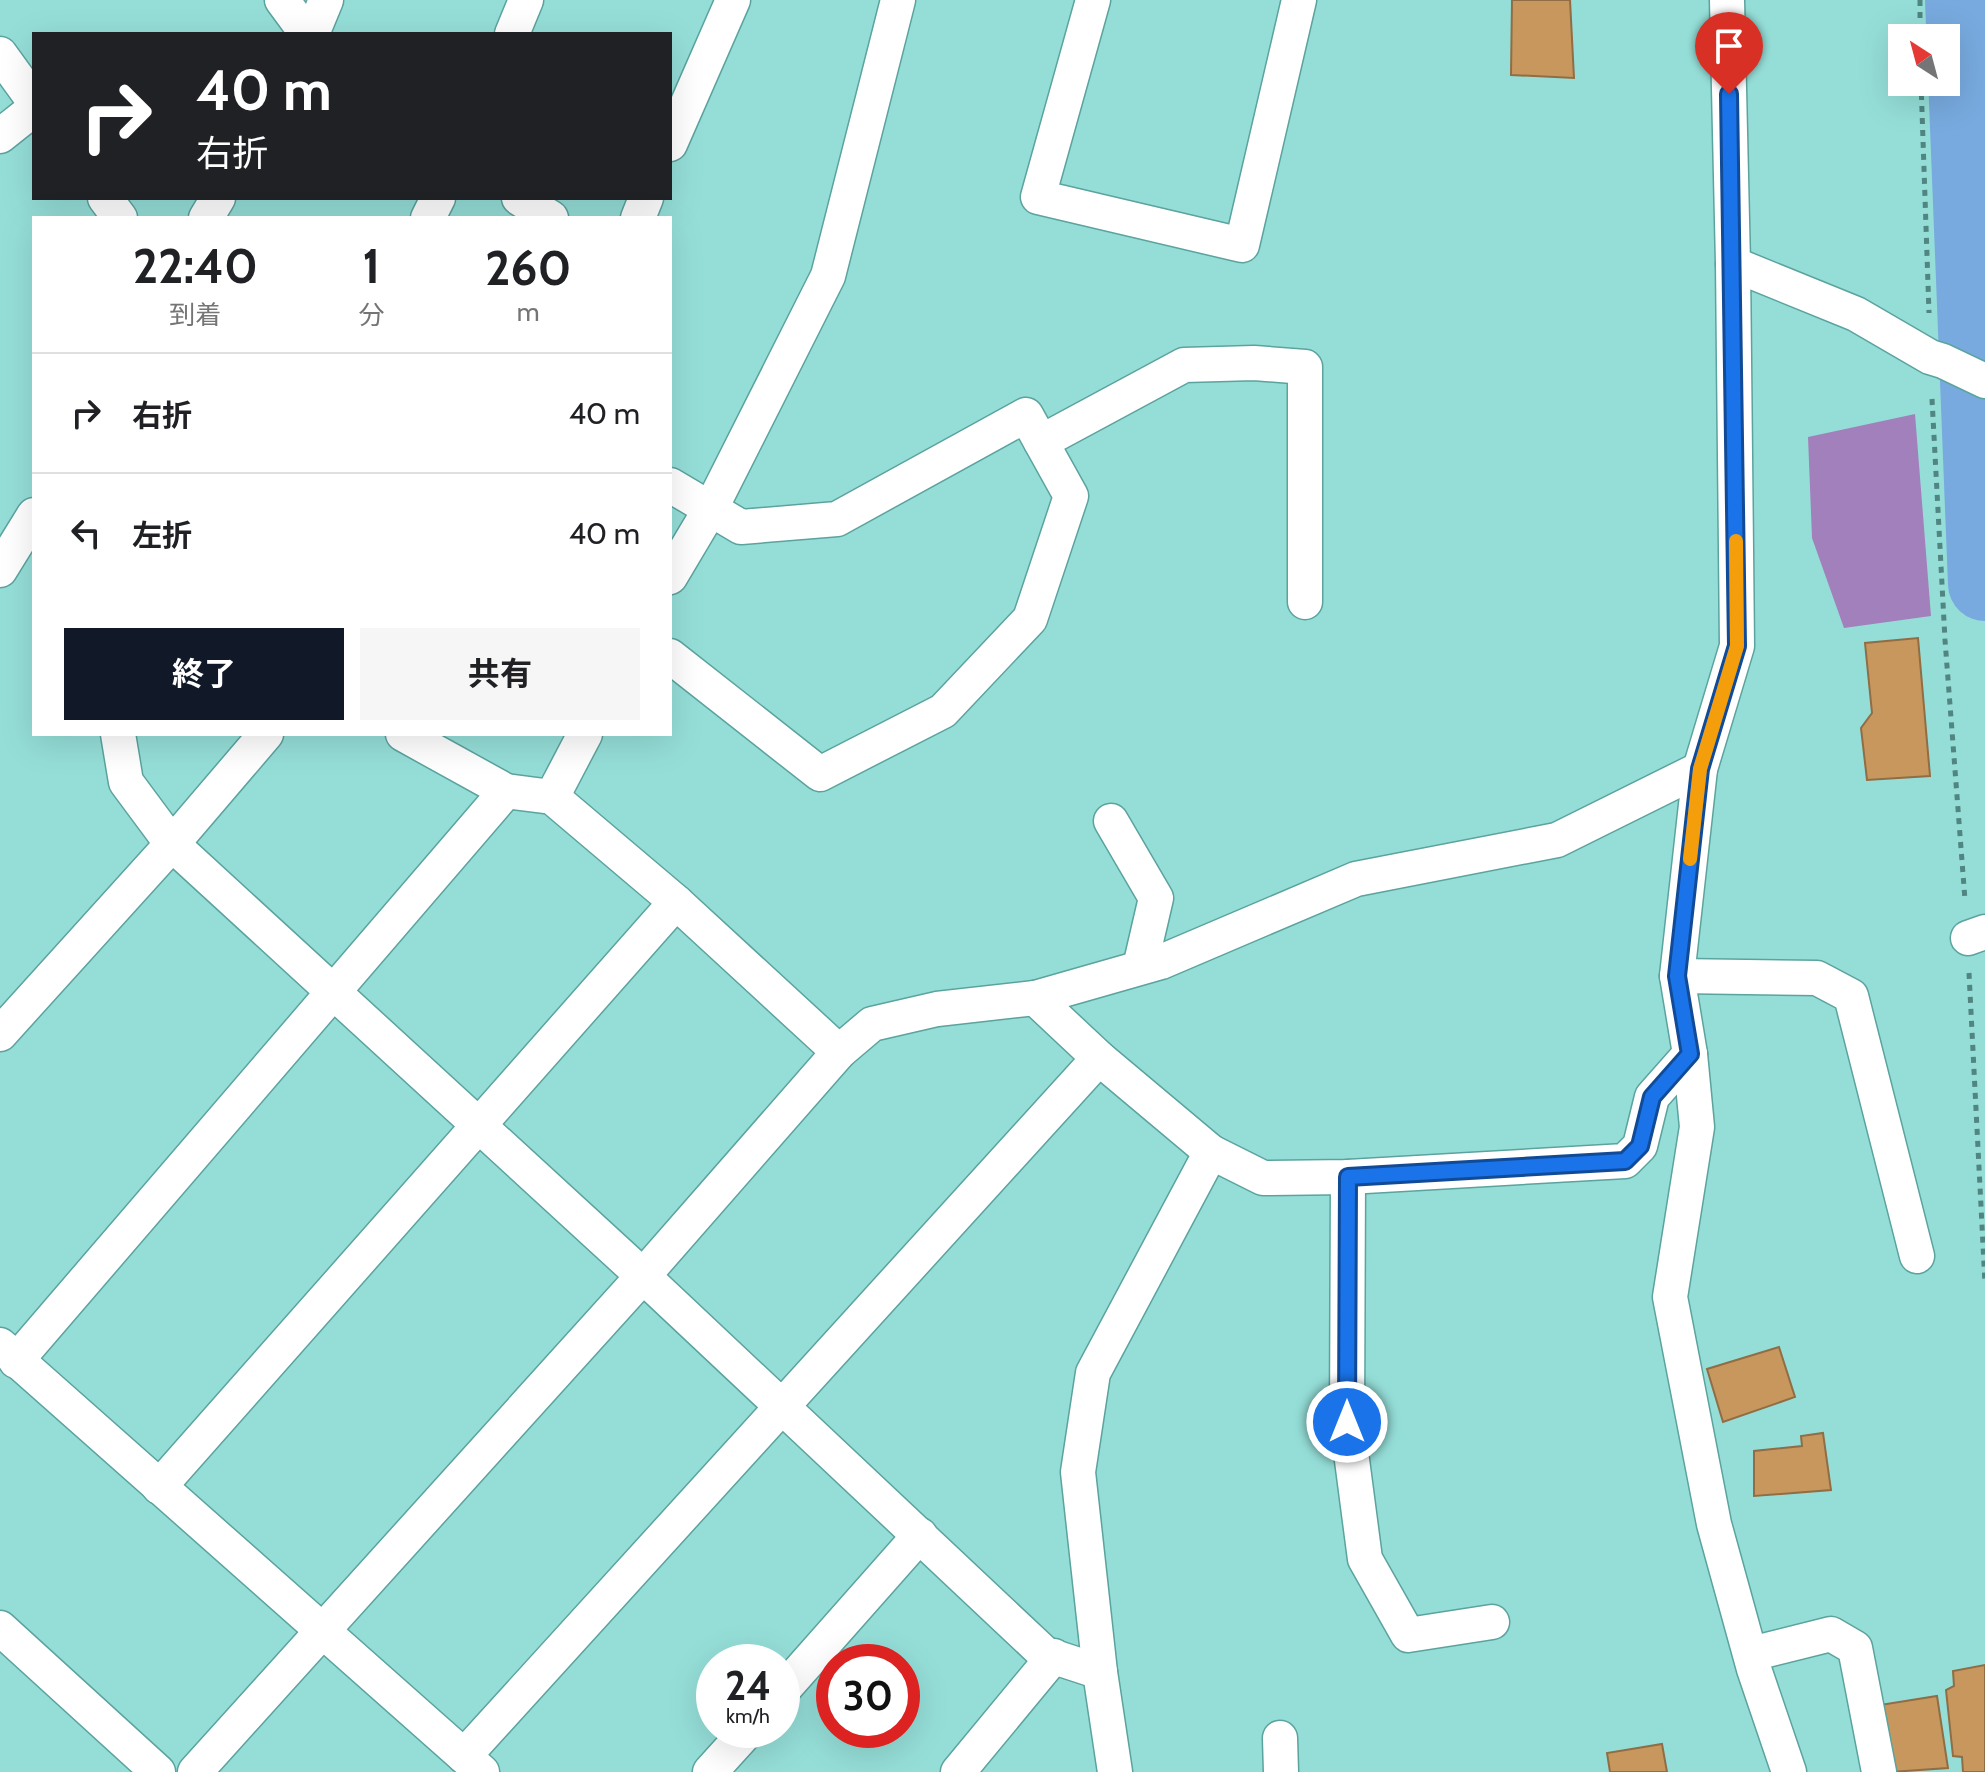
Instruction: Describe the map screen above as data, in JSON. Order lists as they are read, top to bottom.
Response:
{
  "north": "top left",
  "page": {
    "turn": ["40 m", "右折"],
    "eta": [
      "22:40",
      "到着",
      "1",
      "分",
      "260",
      "m"
    ],
    "list": [
      {
        "name": "右折",
        "value": "40 m"
      },
      {
        "name": "左折",
        "value": "40 m"
      }
    ],
    "buttons": ["終了", "共有"],
    "speed": "24 km/h",
    "limit": "30"
  }
}
